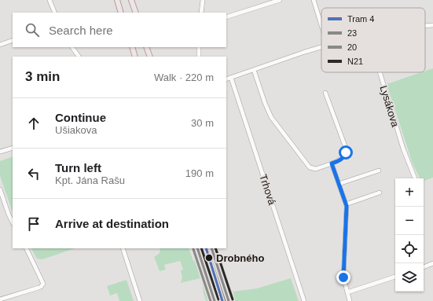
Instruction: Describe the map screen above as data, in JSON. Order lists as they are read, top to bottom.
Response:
{
  "streets": {
    "street": ["Lysákova", "Trhová"]
  },
  "places": ["Drobného"],
  "lines": [
    "tram line 4",
    "transit line 23",
    "transit line N21",
    "transit line 20"
  ],
  "legend": [
    "Tram 4",
    "23",
    "20",
    "N21"
  ],
  "page": {
    "search": "Search here",
    "heading": ["3 min", "Walk · 220 m"],
    "list": [
      ["Continue", "Ušiakova", "30 m"],
      ["Turn left", "Kpt. Jána Rašu", "190 m"],
      "Arrive at destination"
    ],
    "map_buttons": ["+", "−"]
  }
}
